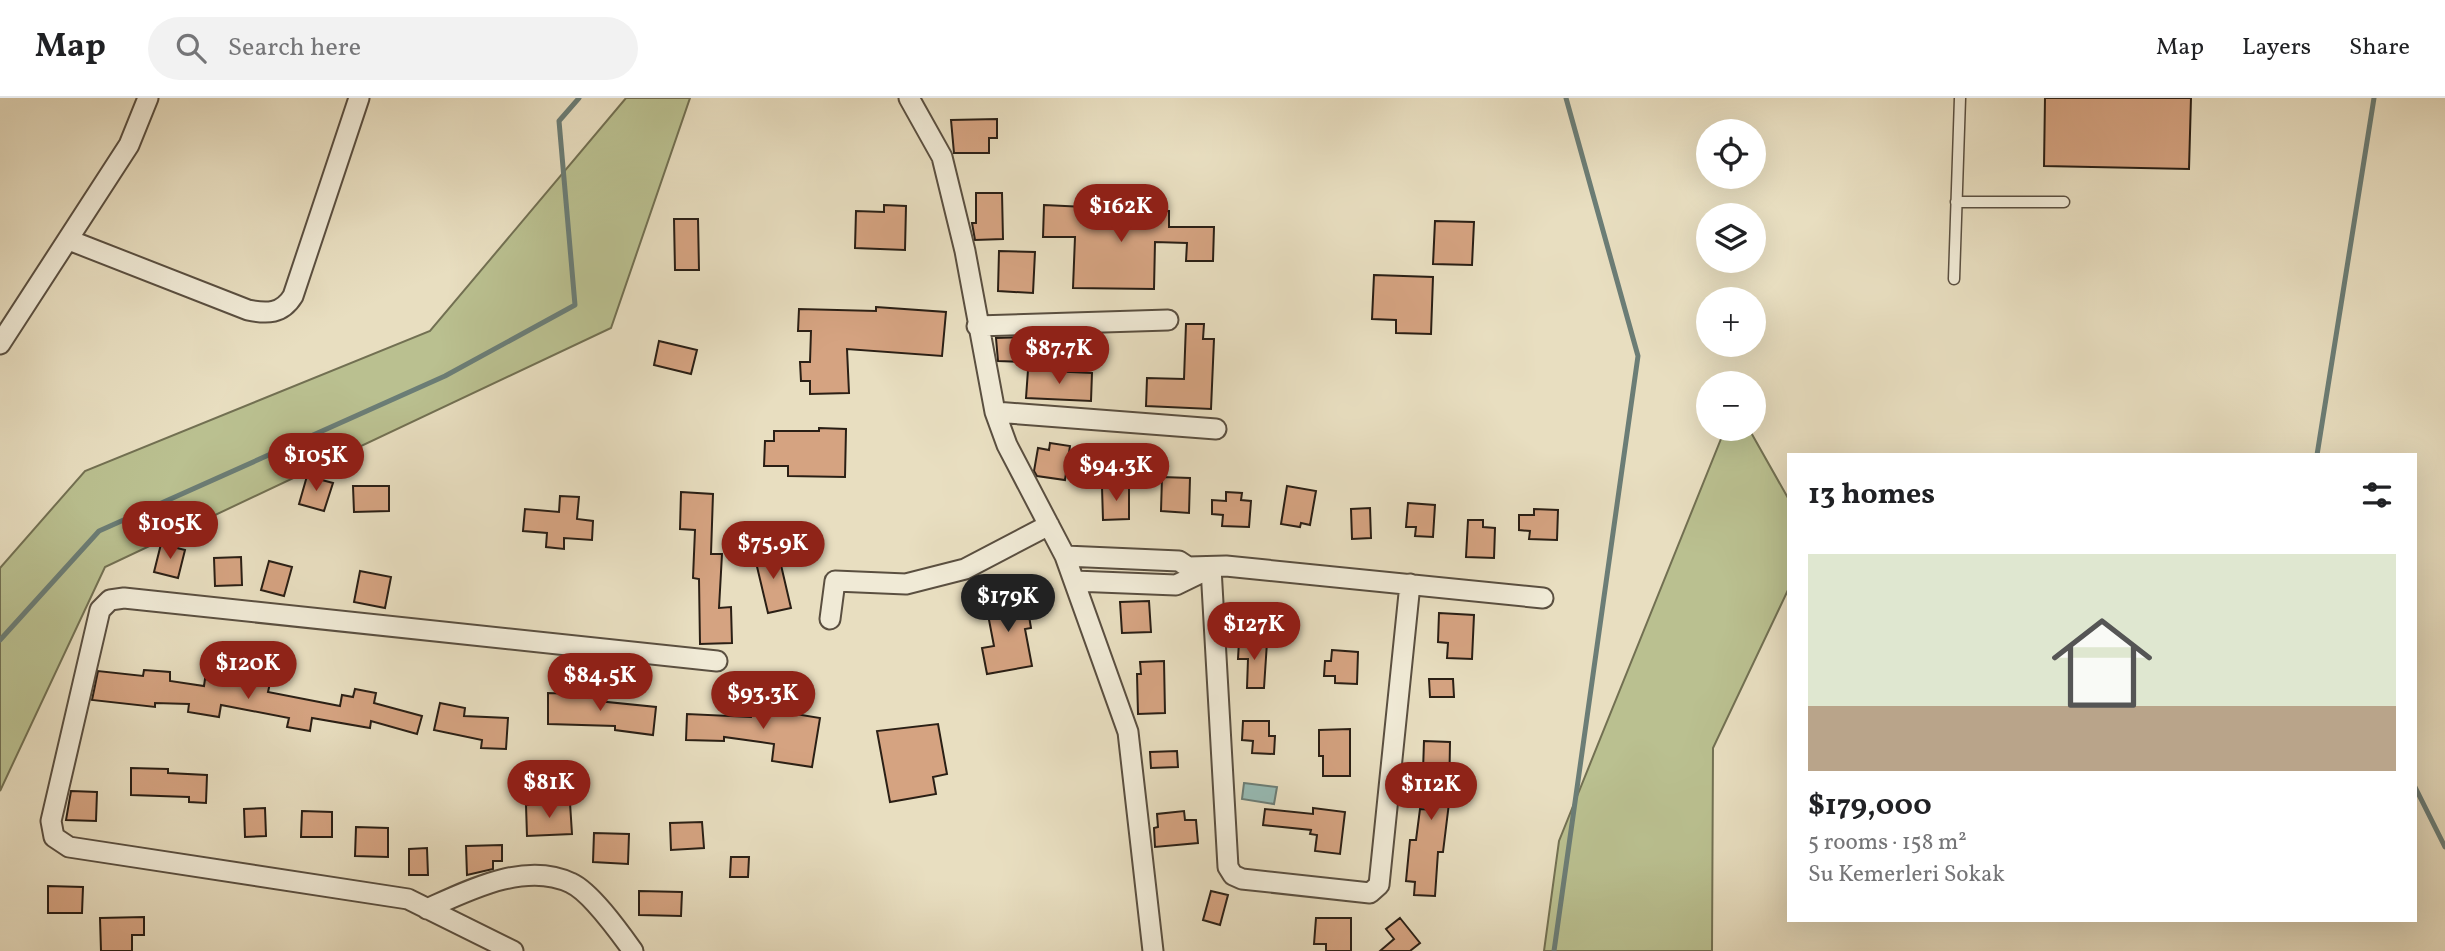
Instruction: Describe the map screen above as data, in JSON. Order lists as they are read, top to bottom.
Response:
{
  "page": {
    "header": "Map",
    "search": "Search here",
    "nav": ["Map", "Layers", "Share"],
    "map_buttons": ["+", "−"],
    "price": [
      "$162K",
      "$87.7K",
      "$105K",
      "$94.3K",
      "$105K",
      "$75.9K",
      "$179K",
      "$127K",
      "$120K",
      "$84.5K",
      "$93.3K",
      "$81K",
      "$112K"
    ],
    "heading": "13 homes",
    "list": [
      {
        "name": "$179,000",
        "note": "5 rooms · 158 m² · Su Kemerleri Sokak"
      }
    ]
  }
}
